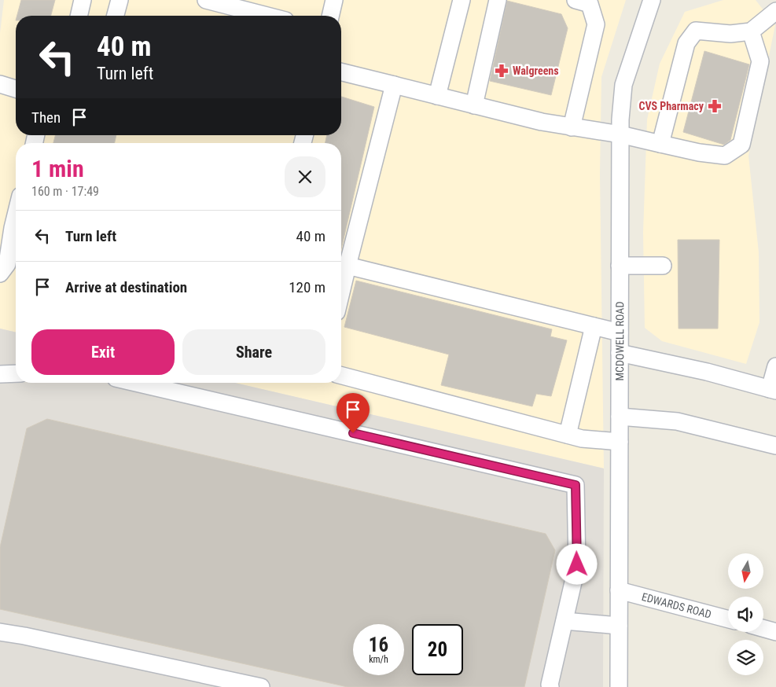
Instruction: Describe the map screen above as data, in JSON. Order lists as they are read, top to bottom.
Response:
{
  "streets": {
    "street": ["MCDOWELL ROAD", "EDWARDS ROAD"]
  },
  "crossings": [
    ["MCDOWELL ROAD", "EDWARDS ROAD"]
  ],
  "places": {
    "pharmacy": ["Walgreens", "CVS Pharmacy"]
  },
  "north": "bottom",
  "page": {
    "turn": ["40 m", "Turn left"],
    "then": "Then",
    "heading": ["1 min", "160 m · 17:49"],
    "list": [
      {
        "name": "Turn left",
        "value": "40 m"
      },
      {
        "name": "Arrive at destination",
        "value": "120 m"
      }
    ],
    "buttons": ["Exit", "Share"],
    "speed": "16 km/h",
    "limit": "20"
  }
}
